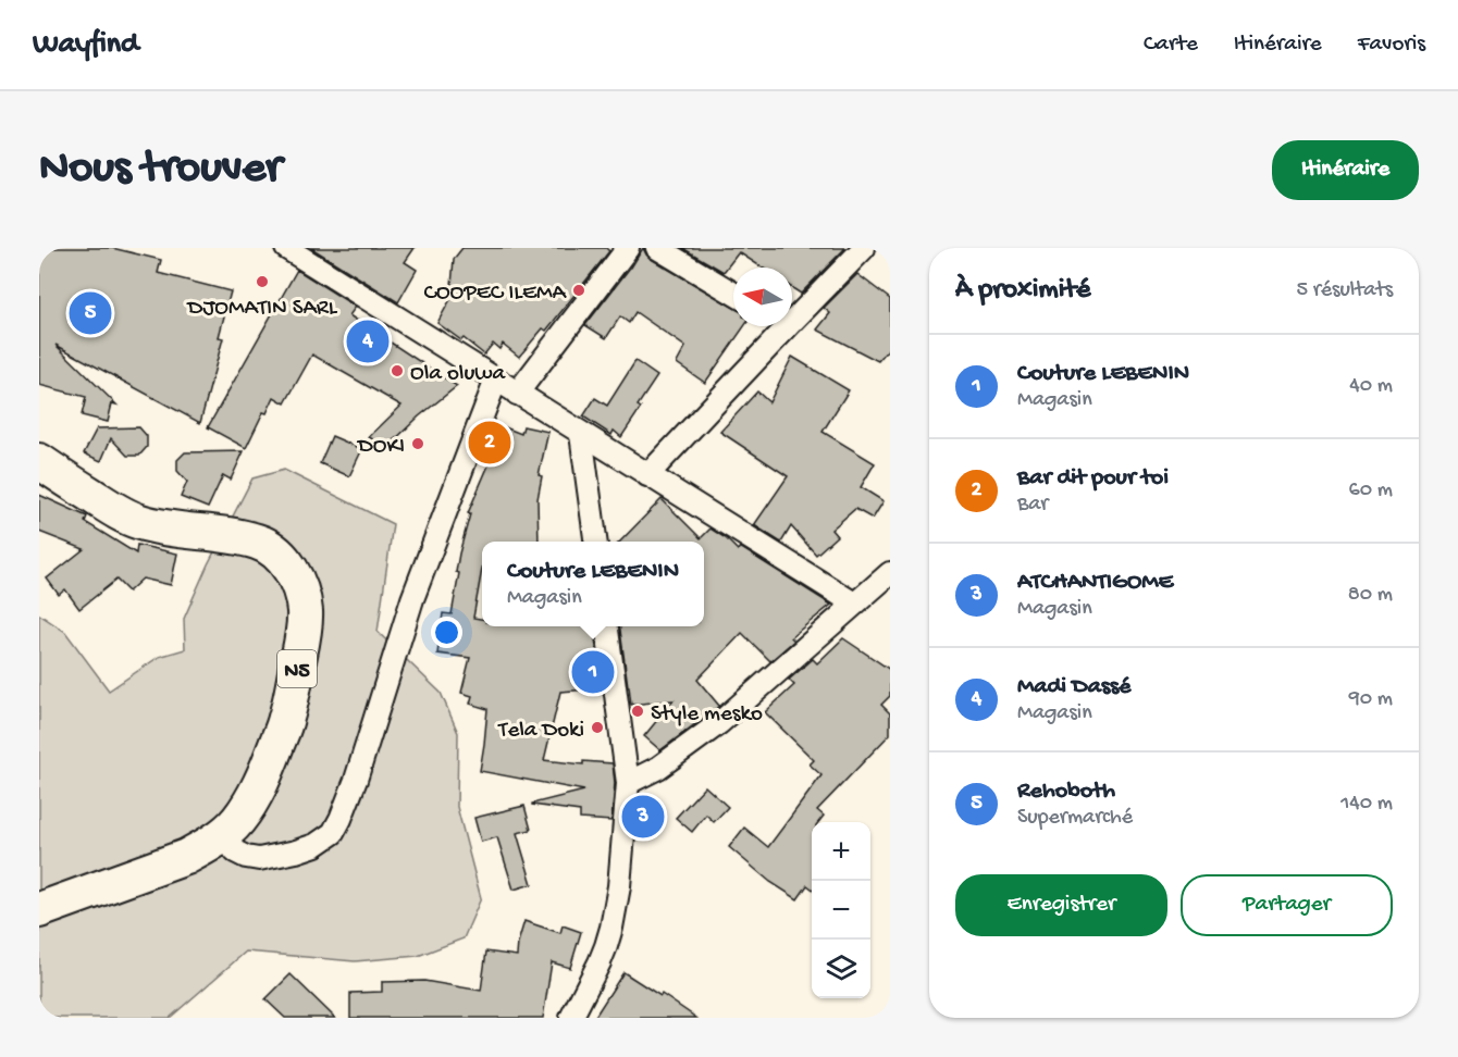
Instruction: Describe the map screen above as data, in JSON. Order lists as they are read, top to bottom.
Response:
{
  "streets": {
    "main road": ["N5"]
  },
  "places": [
    "DJOMATIN SARL",
    "COOPEC ILEMA",
    "Ola oluwa",
    "DOKI",
    "Style mesko",
    "Tela Doki"
  ],
  "north": "left",
  "page": {
    "header": "Wayfind",
    "nav": ["Carte", "Itinéraire", "Favoris"],
    "buttons": [
      "Itinéraire",
      ["Enregistrer", "Partager"]
    ],
    "title": "Nous trouver",
    "heading": ["À proximité", "5 résultats"],
    "pins": [
      "5",
      "4",
      "2",
      "1",
      "3"
    ],
    "list": [
      {
        "mark": "1",
        "name": "Couture LEBENIN",
        "note": "Magasin",
        "value": "40 m"
      },
      {
        "mark": "2",
        "name": "Bar dit pour toi",
        "note": "Bar",
        "value": "60 m"
      },
      {
        "mark": "3",
        "name": "ATCHANTIGOME",
        "note": "Magasin",
        "value": "80 m"
      },
      {
        "mark": "4",
        "name": "Madi Dassé",
        "note": "Magasin",
        "value": "90 m"
      },
      {
        "mark": "5",
        "name": "Rehoboth",
        "note": "Supermarché",
        "value": "140 m"
      }
    ],
    "popup": ["Couture LEBENIN", "Magasin"],
    "map_buttons": ["+", "−"]
  }
}
